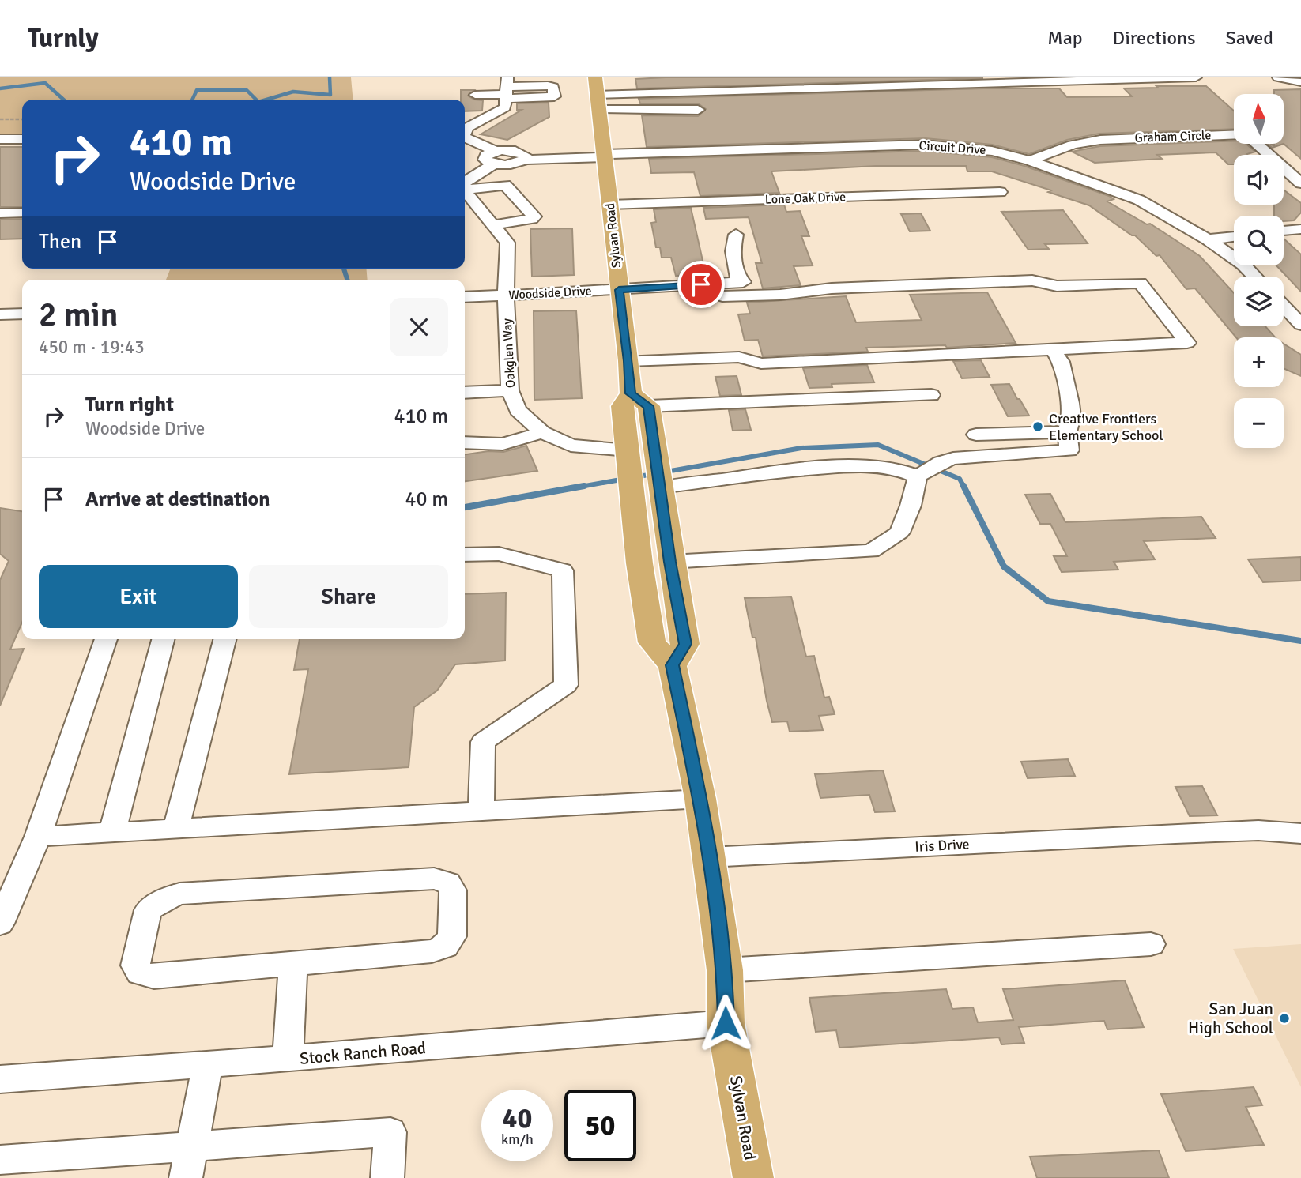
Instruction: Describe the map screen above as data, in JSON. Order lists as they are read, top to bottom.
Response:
{
  "streets": {
    "main road": ["Sylvan Road"],
    "street": [
      "Graham Circle",
      "Circuit Drive",
      "Lone Oak Drive",
      "Woodside Drive",
      "Oakglen Way",
      "Iris Drive",
      "Stock Ranch Road"
    ]
  },
  "crossings": [
    ["Graham Circle", "Circuit Drive"],
    ["Circuit Drive", "Sylvan Road"],
    ["Lone Oak Drive", "Sylvan Road"],
    ["Sylvan Road", "Woodside Drive"],
    ["Sylvan Road", "Oakglen Way"],
    ["Sylvan Road", "Iris Drive"],
    ["Sylvan Road", "Stock Ranch Road"],
    ["Woodside Drive", "Oakglen Way"]
  ],
  "places": ["Creative Frontiers Elementary School", "San Juan High School"],
  "north": "top",
  "page": {
    "header": "Turnly",
    "nav": ["Map", "Directions", "Saved"],
    "map_buttons": ["+", "−"],
    "turn": ["410 m", "Woodside Drive"],
    "then": "Then",
    "heading": ["2 min", "450 m · 19:43"],
    "list": [
      {
        "name": "Turn right",
        "note": "Woodside Drive",
        "value": "410 m"
      },
      {
        "name": "Arrive at destination",
        "value": "40 m"
      }
    ],
    "buttons": ["Exit", "Share"],
    "speed": "40 km/h",
    "limit": "50"
  }
}
